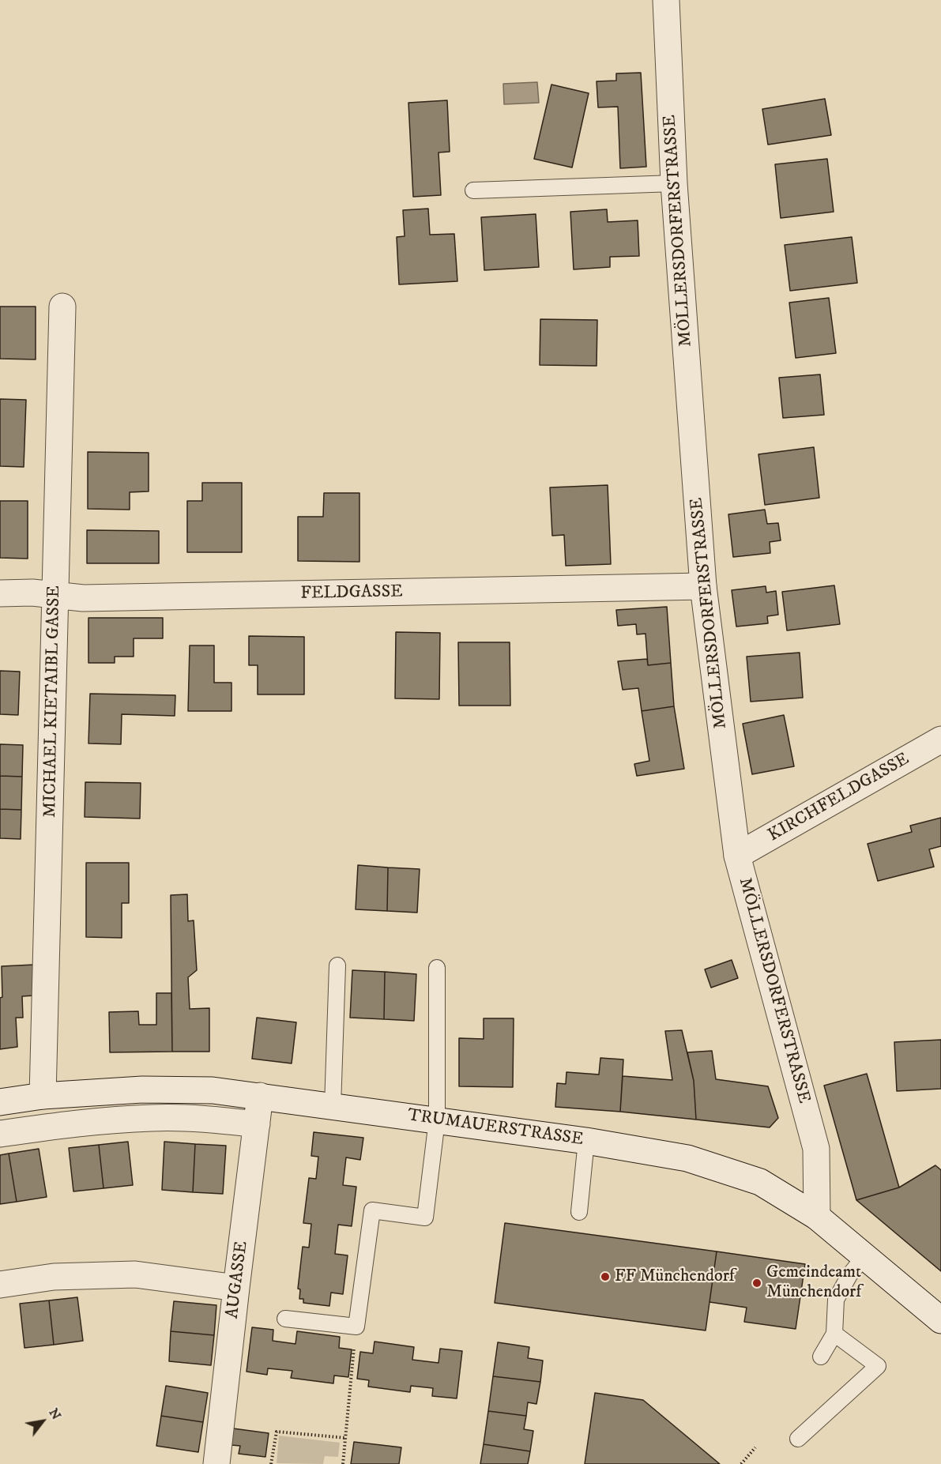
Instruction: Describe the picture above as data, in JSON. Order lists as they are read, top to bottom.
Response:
{
  "streets": {
    "street": [
      "MÖLLERSDORFERSTRASSE",
      "FELDGASSE",
      "MICHAEL KIETAIBL GASSE",
      "KIRCHFELDGASSE",
      "TRUMAUERSTRASSE",
      "AUGASSE"
    ]
  },
  "crossings": [
    ["MÖLLERSDORFERSTRASSE", "FELDGASSE"],
    ["MÖLLERSDORFERSTRASSE", "KIRCHFELDGASSE"],
    ["MÖLLERSDORFERSTRASSE", "TRUMAUERSTRASSE"],
    ["FELDGASSE", "MICHAEL KIETAIBL GASSE"],
    ["MICHAEL KIETAIBL GASSE", "TRUMAUERSTRASSE"],
    ["TRUMAUERSTRASSE", "AUGASSE"]
  ],
  "places": ["FF Münchendorf", "Gemeindeamt Münchendorf"],
  "north": "top right"
}
